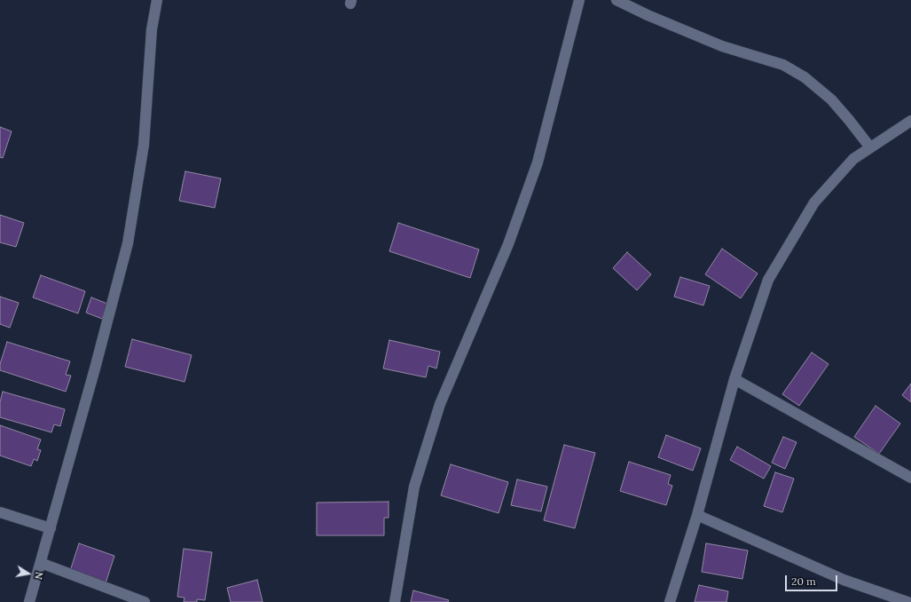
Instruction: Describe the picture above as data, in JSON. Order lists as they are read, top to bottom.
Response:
{
  "scale_bar": "20 m",
  "north": "right"
}
